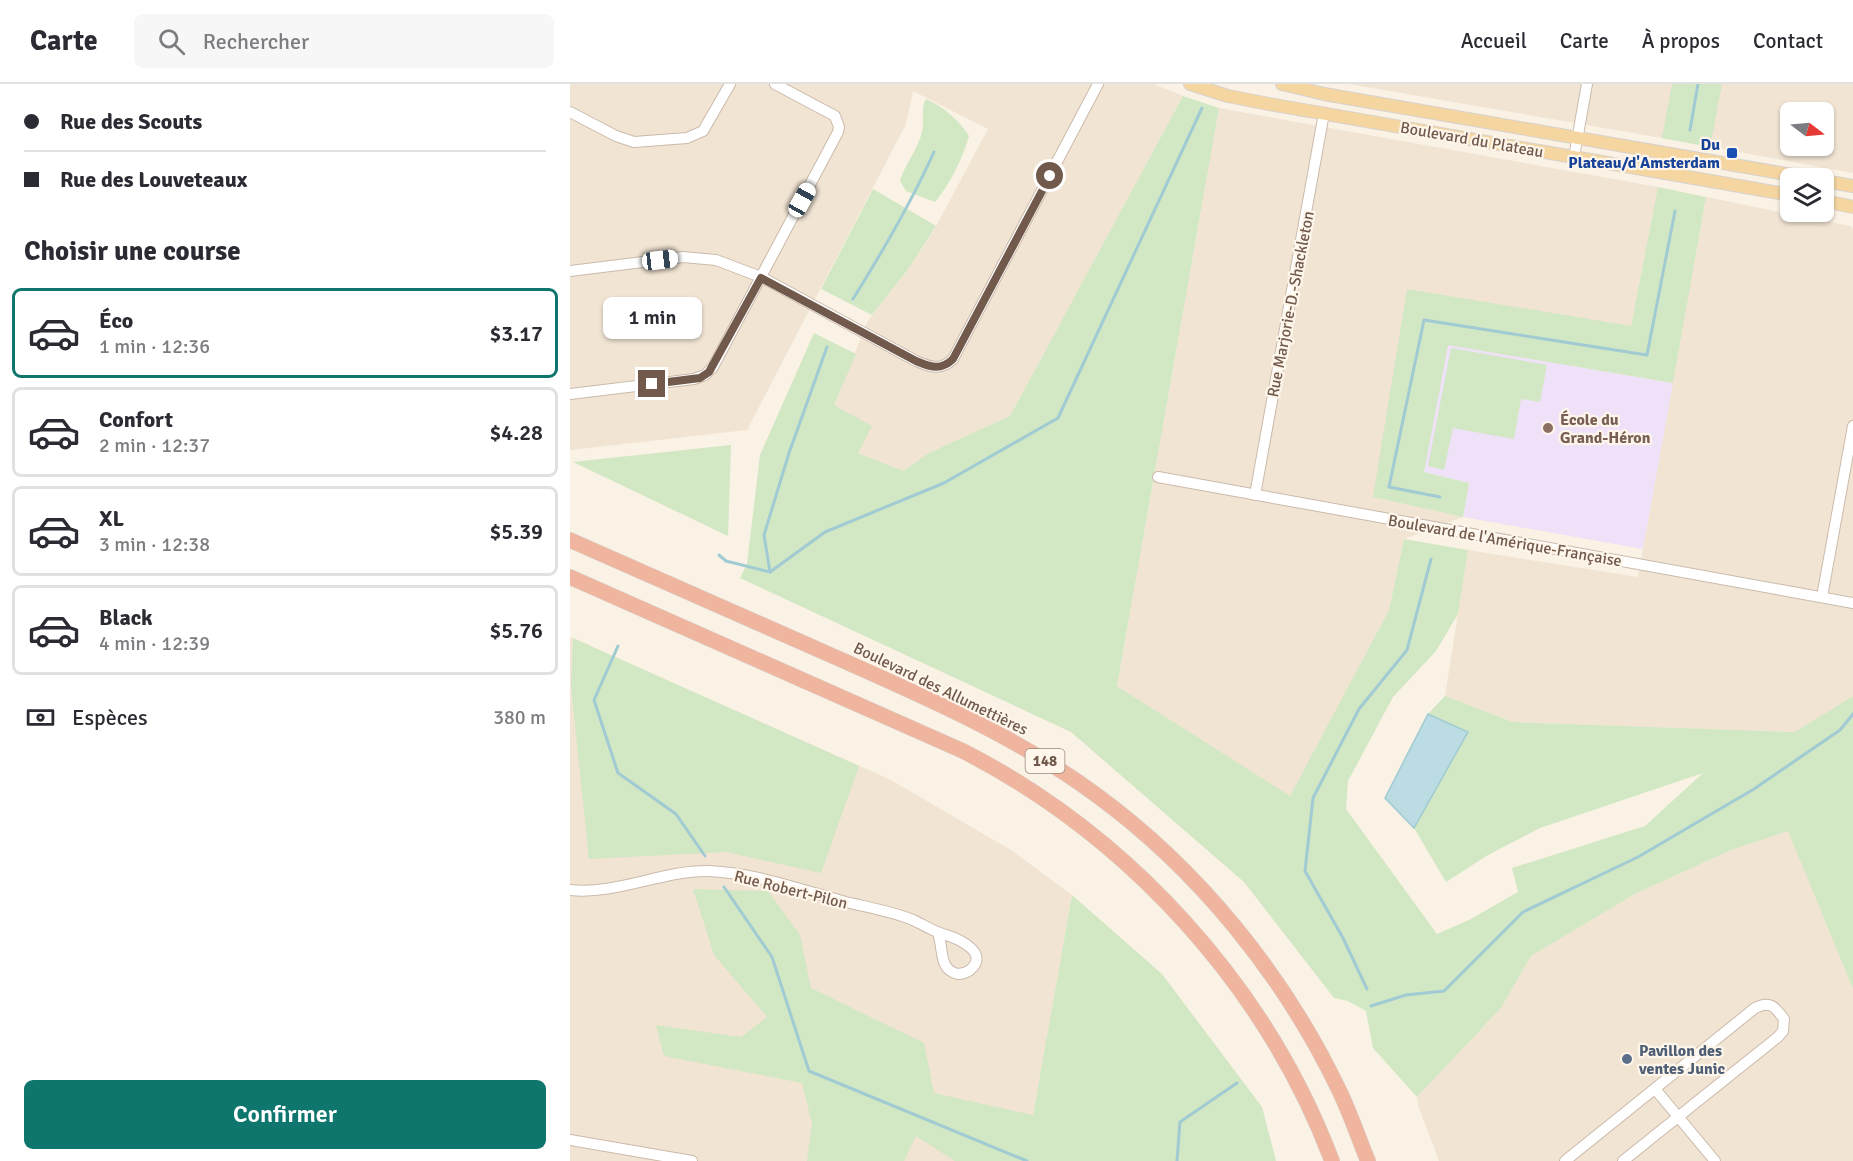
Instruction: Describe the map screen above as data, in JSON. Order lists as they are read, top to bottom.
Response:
{
  "streets": {
    "highway": ["Boulevard des Allumettières", "148"],
    "main road": ["Boulevard du Plateau"],
    "street": ["Rue Marjorie-D.-Shackleton", "Boulevard de l'Amérique-Française", "Rue Robert-Pilon"]
  },
  "crossings": [
    ["Boulevard du Plateau", "Rue Marjorie-D.-Shackleton"],
    ["Rue Marjorie-D.-Shackleton", "Boulevard de l'Amérique-Française"]
  ],
  "places": {
    "transit": ["Du Plateau/d'Amsterdam"],
    "other": ["École du Grand-Héron", "Pavillon des ventes Junic"]
  },
  "north": "right",
  "page": {
    "header": "Carte",
    "search": "Rechercher",
    "nav": [
      "Accueil",
      "Carte",
      "À propos",
      "Contact"
    ],
    "banner": ["Rue des Scouts", "Rue des Louveteaux"],
    "heading": "Choisir une course",
    "list": [
      {
        "name": "Éco",
        "note": "1 min · 12:36",
        "value": "$3.17"
      },
      {
        "name": "Confort",
        "note": "2 min · 12:37",
        "value": "$4.28"
      },
      {
        "name": "XL",
        "note": "3 min · 12:38",
        "value": "$5.39"
      },
      {
        "name": "Black",
        "note": "4 min · 12:39",
        "value": "$5.76"
      }
    ],
    "bubble": "1 min",
    "pay": ["Espèces", "380 m"],
    "buttons": "Confirmer"
  }
}
